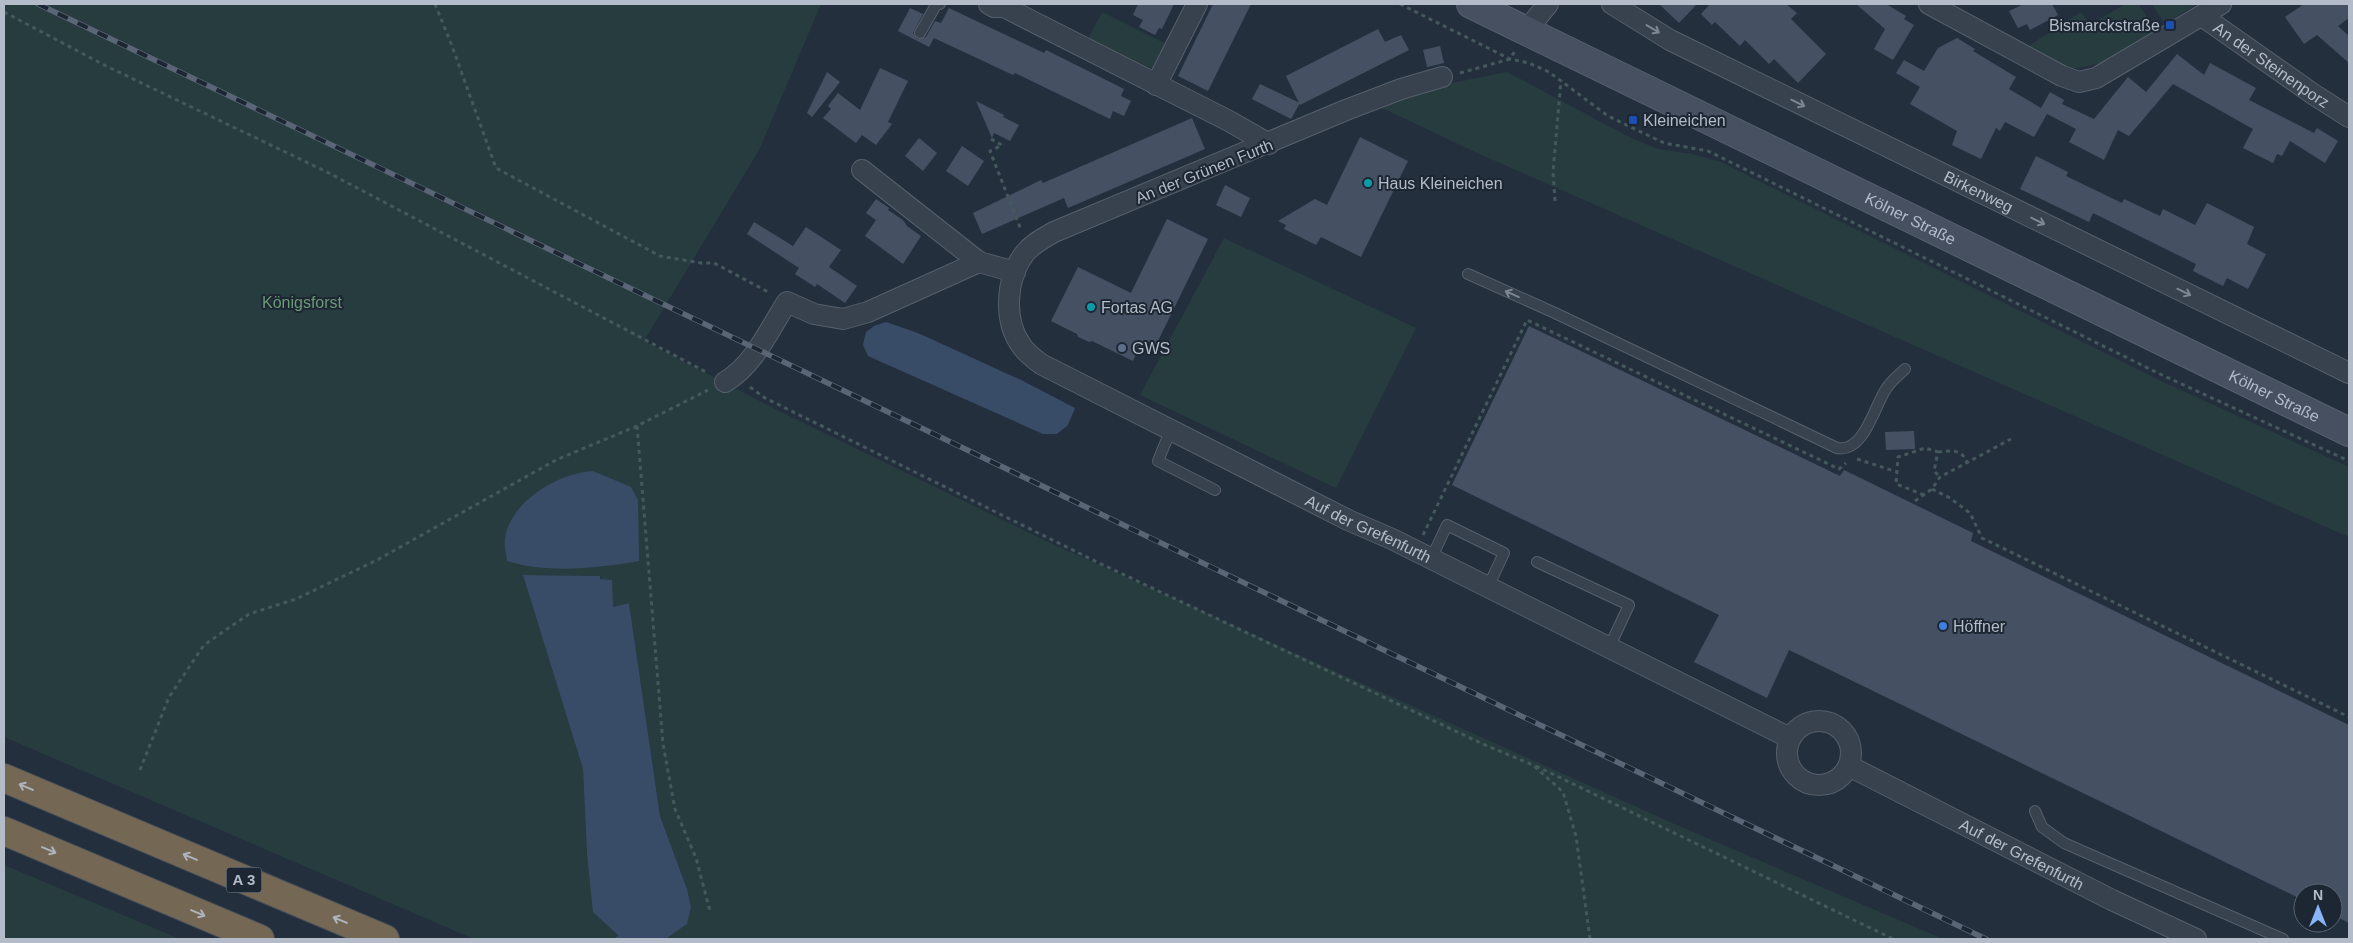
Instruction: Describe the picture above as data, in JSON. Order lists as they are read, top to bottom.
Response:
{
  "streets": {
    "highway": ["A 3"],
    "main road": ["Kölner Straße"],
    "street": [
      "An der Steinenporz",
      "An der Grünen Furth",
      "Birkenweg",
      "Auf der Grefenfurth"
    ]
  },
  "crossings": [
    ["An der Grünen Furth", "Auf der Grefenfurth"]
  ],
  "one_way": ["Birkenweg"],
  "parks": ["Königsforst"],
  "places": {
    "transit": ["Bismarckstraße", "Kleineichen"],
    "other": [
      "Haus Kleineichen",
      "Fortas AG",
      "GWS",
      "Höffner"
    ]
  },
  "north": "top"
}
